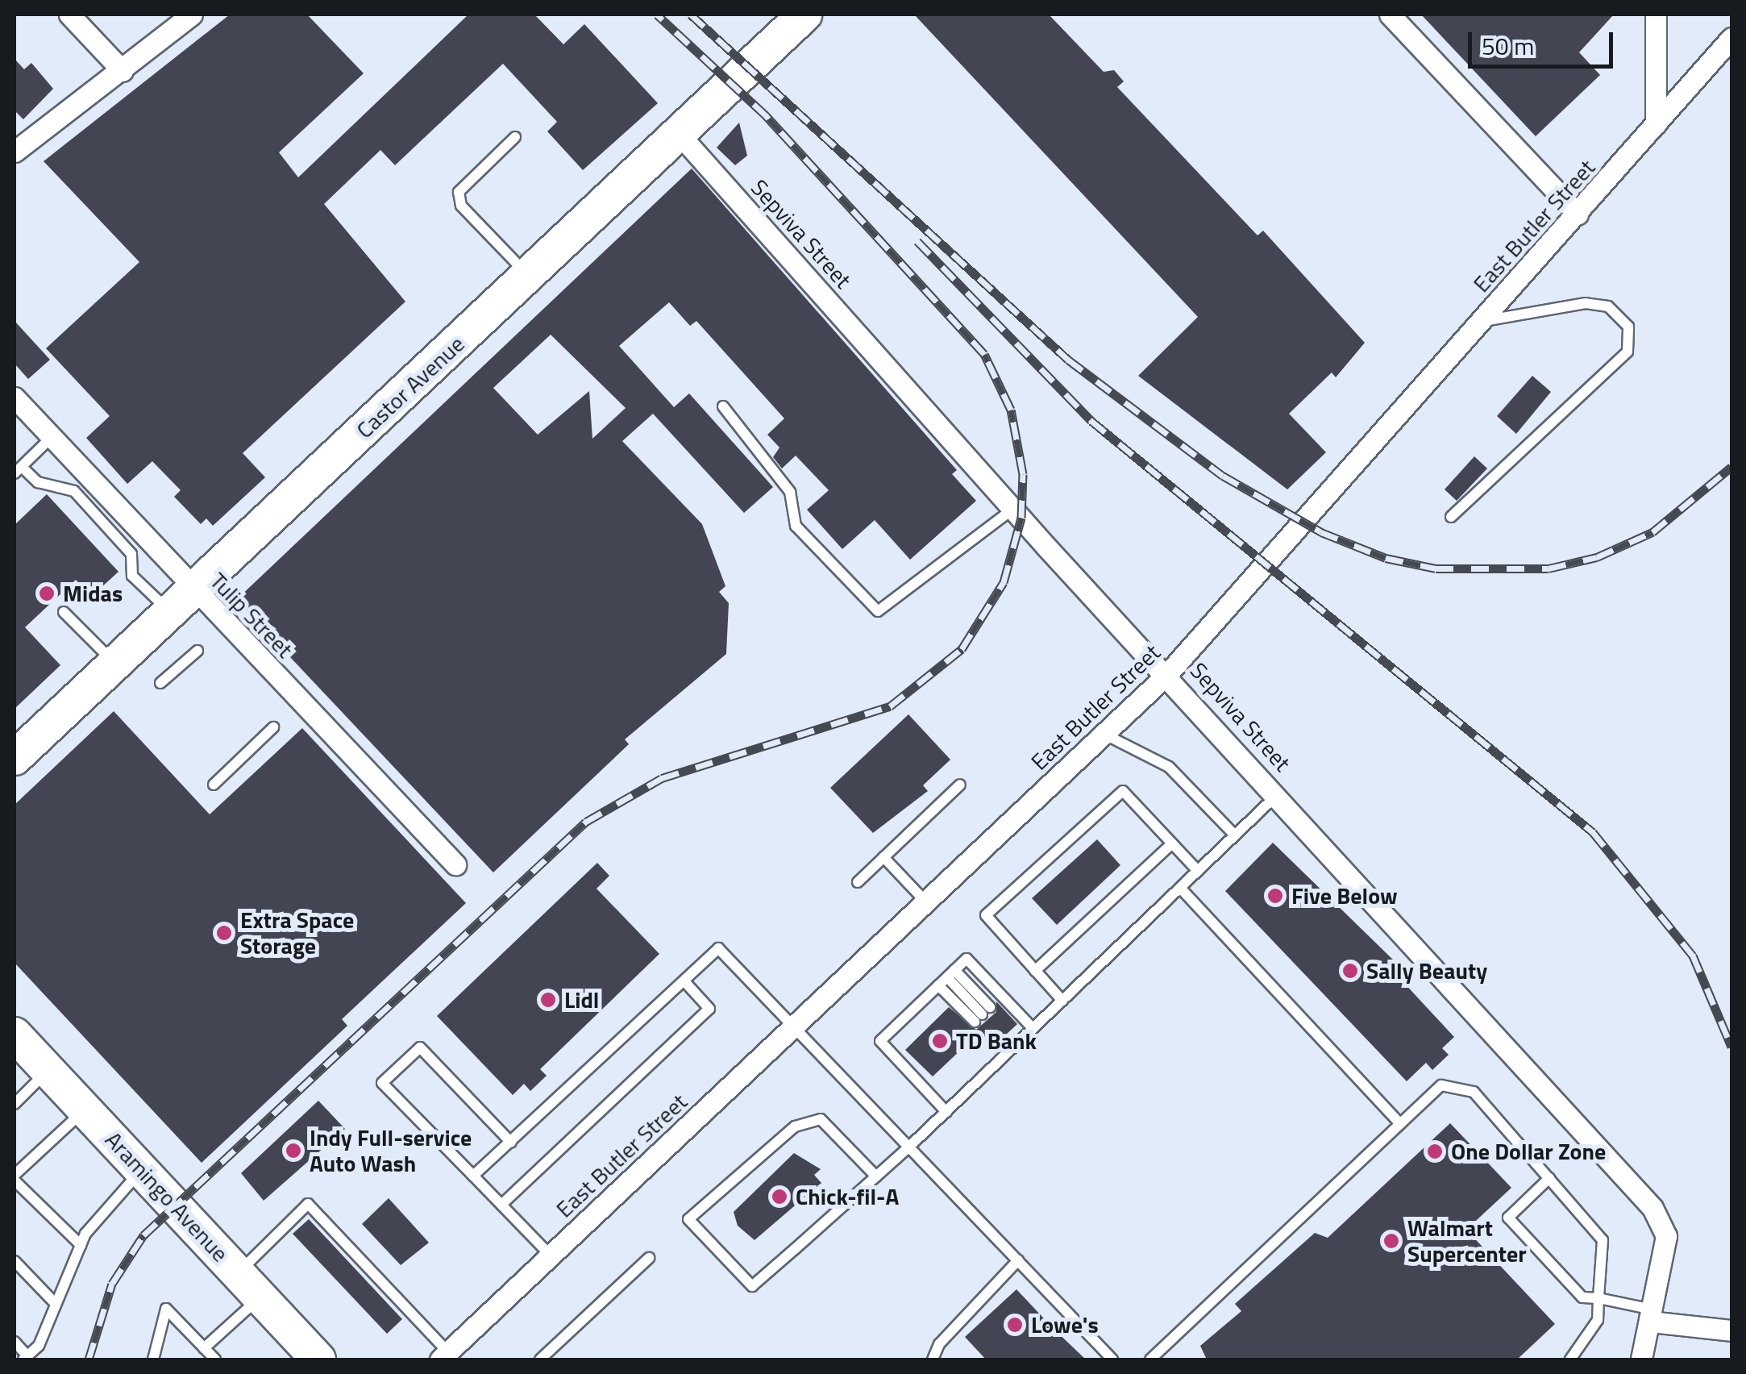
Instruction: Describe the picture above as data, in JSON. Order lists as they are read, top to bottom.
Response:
{
  "streets": {
    "main road": ["Castor Avenue", "Aramingo Avenue"],
    "street": ["East Butler Street", "Sepviva Street", "Tulip Street"]
  },
  "crossings": [
    ["East Butler Street", "Sepviva Street"],
    ["Sepviva Street", "Castor Avenue"],
    ["Castor Avenue", "Tulip Street"]
  ],
  "places": [
    "Midas",
    "Five Below",
    "Extra Space Storage",
    "Sally Beauty",
    "Lidl",
    "TD Bank",
    "Indy Full-service Auto Wash",
    "One Dollar Zone",
    "Chick-fil-A",
    "Walmart Supercenter",
    "Lowe's"
  ],
  "scale_bar": "50 m"
}
